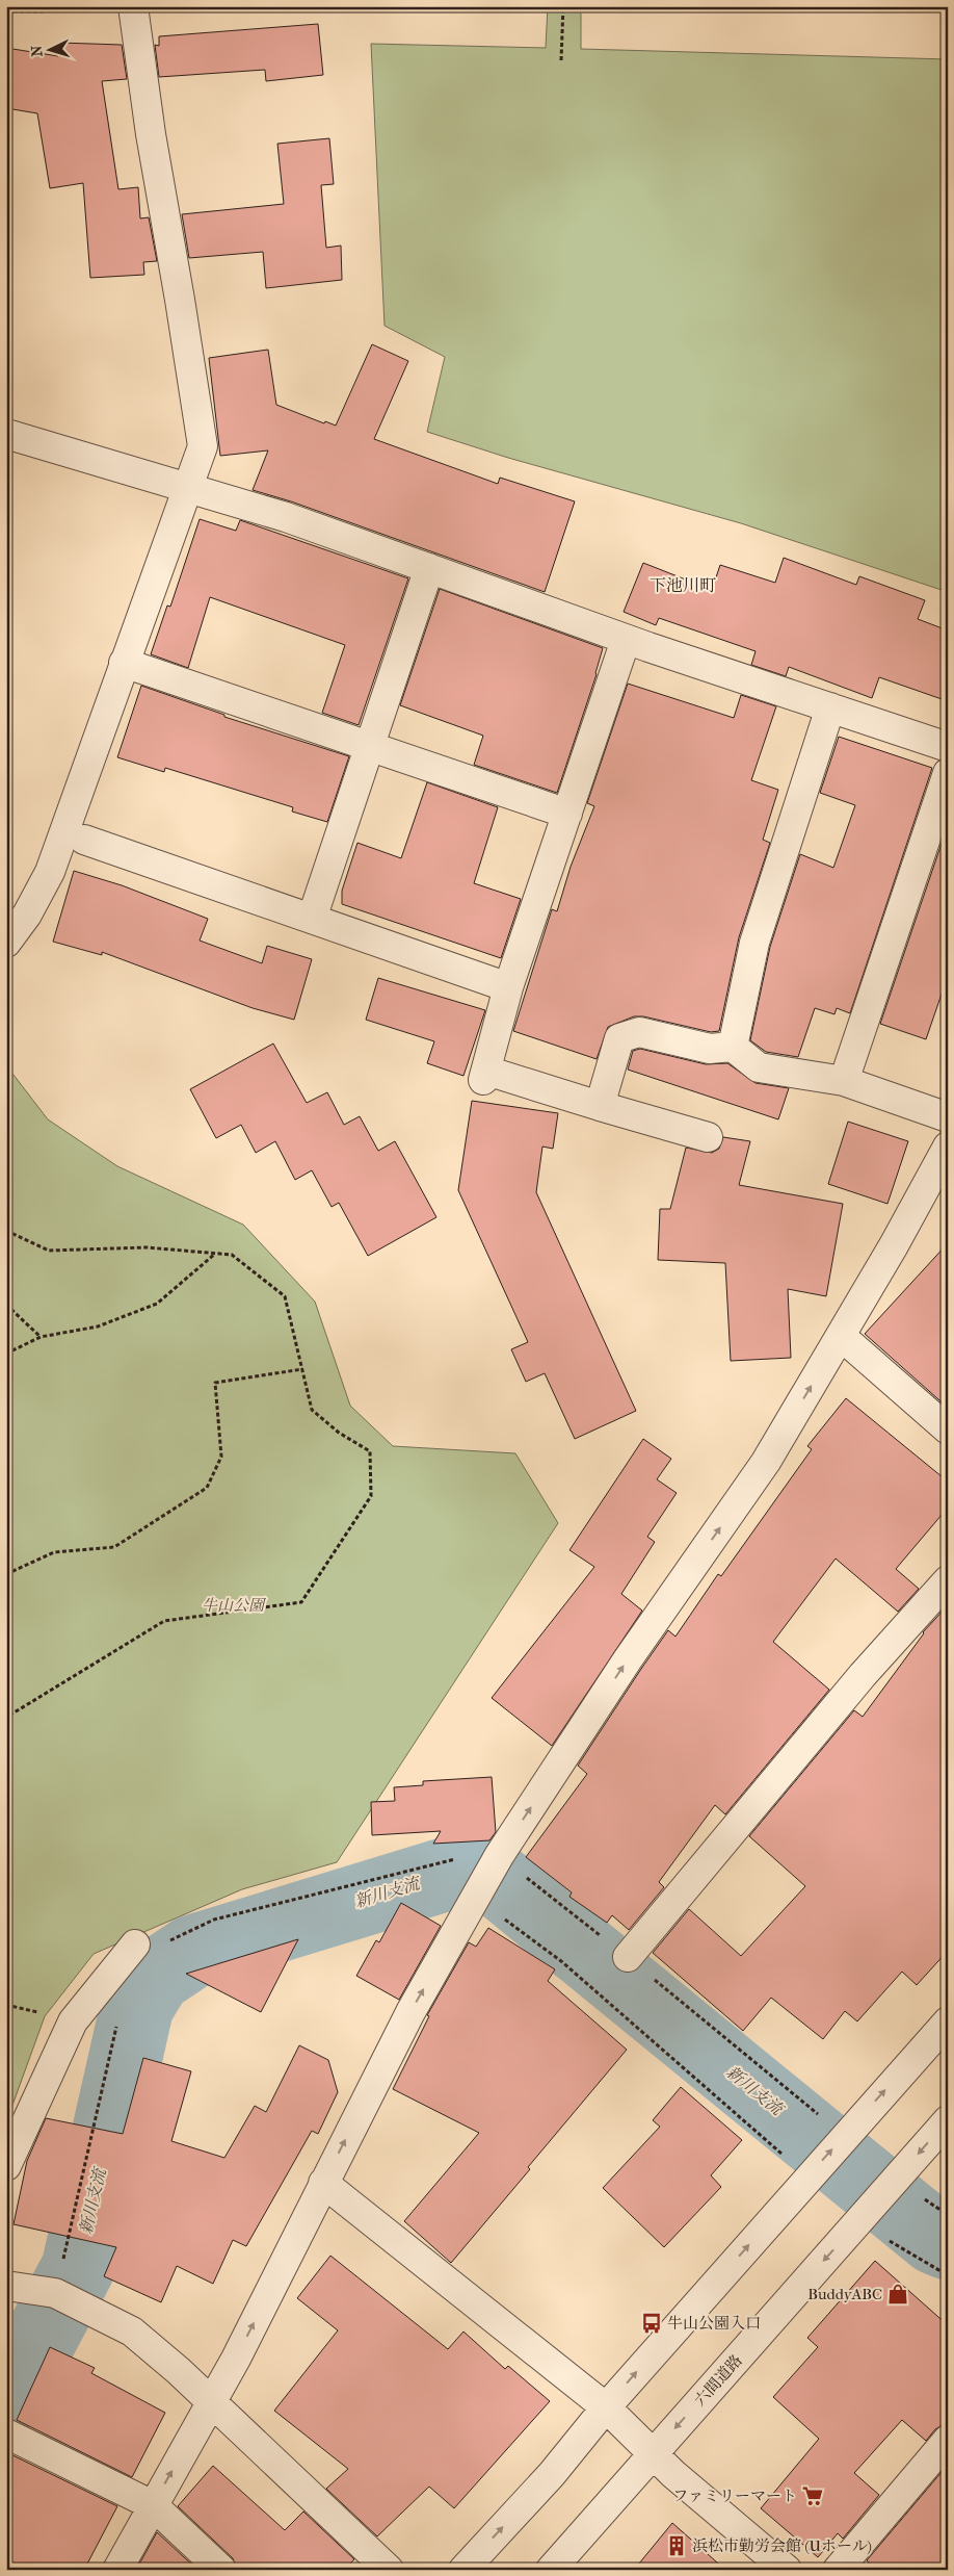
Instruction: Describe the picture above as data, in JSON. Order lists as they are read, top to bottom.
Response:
{
  "streets": {
    "street": ["六間道路"]
  },
  "districts": ["下池川町"],
  "water": ["新川支流"],
  "parks": ["牛山公園"],
  "places": {
    "shop": ["BuddyABC"],
    "bus stop": ["牛山公園入口"],
    "supermarket": ["ファミリーマート"],
    "building": ["浜松市勤労会館 (Uホール)"]
  },
  "north": "left"
}
